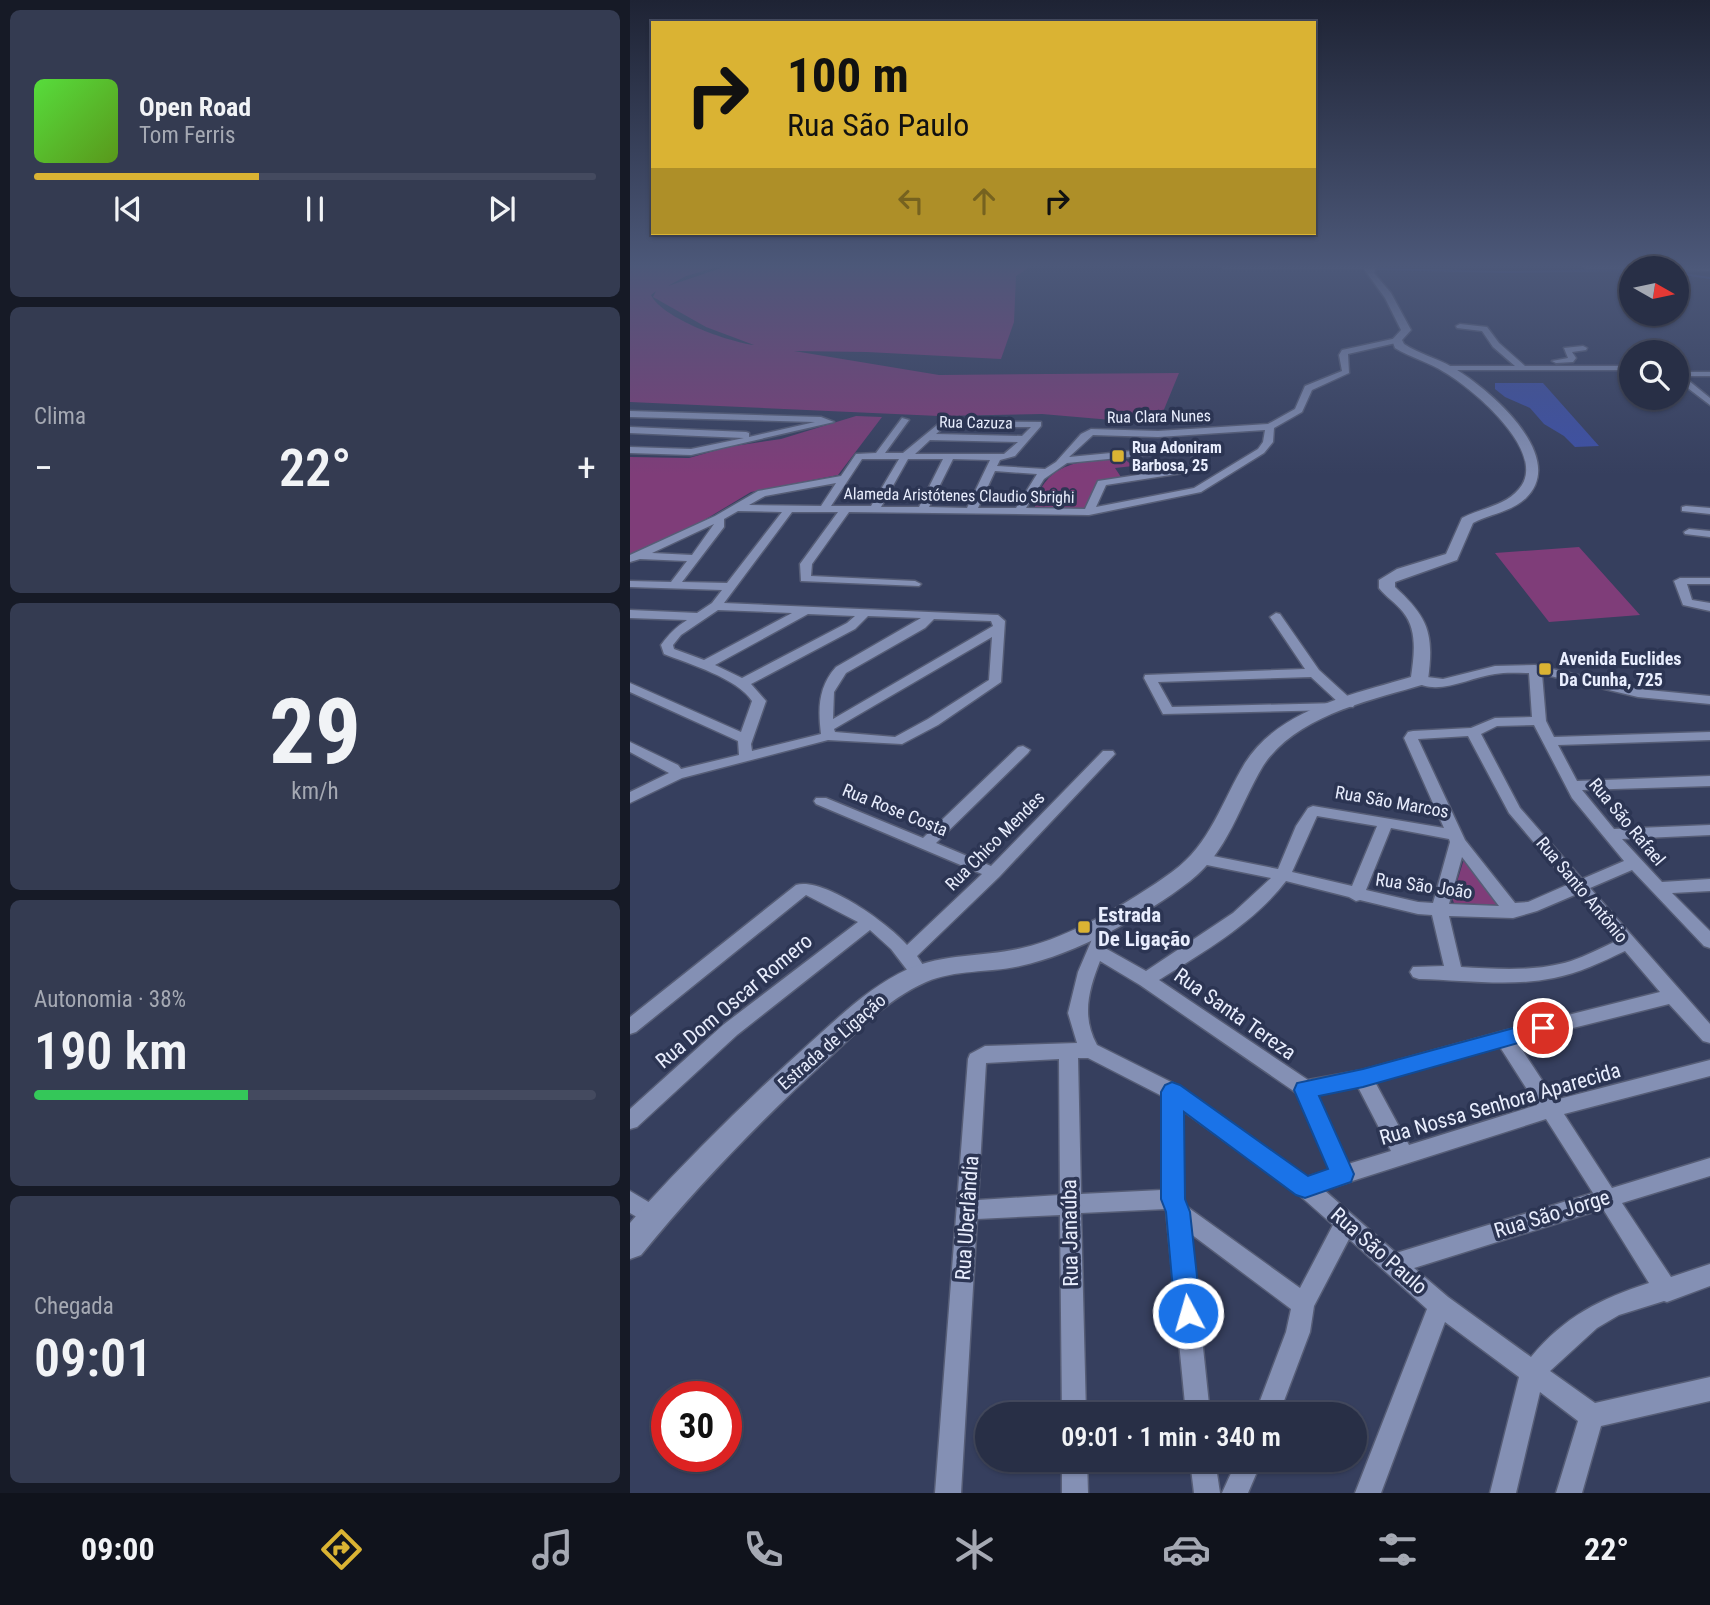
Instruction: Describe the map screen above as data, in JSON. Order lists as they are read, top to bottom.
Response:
{
  "streets": {
    "main road": ["Estrada de Ligação"],
    "street": [
      "Rua Clara Nunes",
      "Rua Cazuza",
      "Alameda Aristótenes Claudio Sbrighi",
      "Rua São Marcos",
      "Rua Rose Costa",
      "Rua São Rafael",
      "Rua Chico Mendes",
      "Rua São João",
      "Rua Santo Antônio",
      "Rua Dom Oscar Romero",
      "Rua Santa Tereza",
      "Rua Nossa Senhora Aparecida",
      "Rua São Jorge",
      "Rua Uberlândia",
      "Rua Janaúba",
      "Rua São Paulo"
    ]
  },
  "crossings": [
    ["Rua Clara Nunes", "Alameda Aristótenes Claudio Sbrighi"],
    ["Rua São Marcos", "Rua São João"],
    ["Rua São Marcos", "Rua Santa Tereza"],
    ["Rua Rose Costa", "Rua Chico Mendes"],
    ["Rua São Rafael", "Rua São João"],
    ["Rua Chico Mendes", "Estrada de Ligação"],
    ["Rua São João", "Rua Santo Antônio"],
    ["Rua São João", "Estrada de Ligação"],
    ["Rua Nossa Senhora Aparecida", "Rua São Paulo"],
    ["Rua São Jorge", "Rua São Paulo"],
    ["Rua Uberlândia", "Rua Janaúba"],
    ["Rua Uberlândia", "Rua São Paulo"]
  ],
  "places": {
    "transit": ["Rua Adoniram Barbosa, 25", "Avenida Euclides Da Cunha, 725", "Estrada De Ligação"]
  },
  "north": "right",
  "page": {
    "turn": ["100 m", "Rua São Paulo"],
    "song": ["Open Road", "Tom Ferris"],
    "tile": [
      "Clima",
      ["29", "km/h"],
      ["Autonomia · 38%", "190 km"],
      ["Chegada", "09:01"]
    ],
    "heat": ["−", "22°", "+"],
    "limit": "30",
    "trip": "09:01 · 1 min · 340 m",
    "tabs": ["09:00", "22°"]
  }
}
